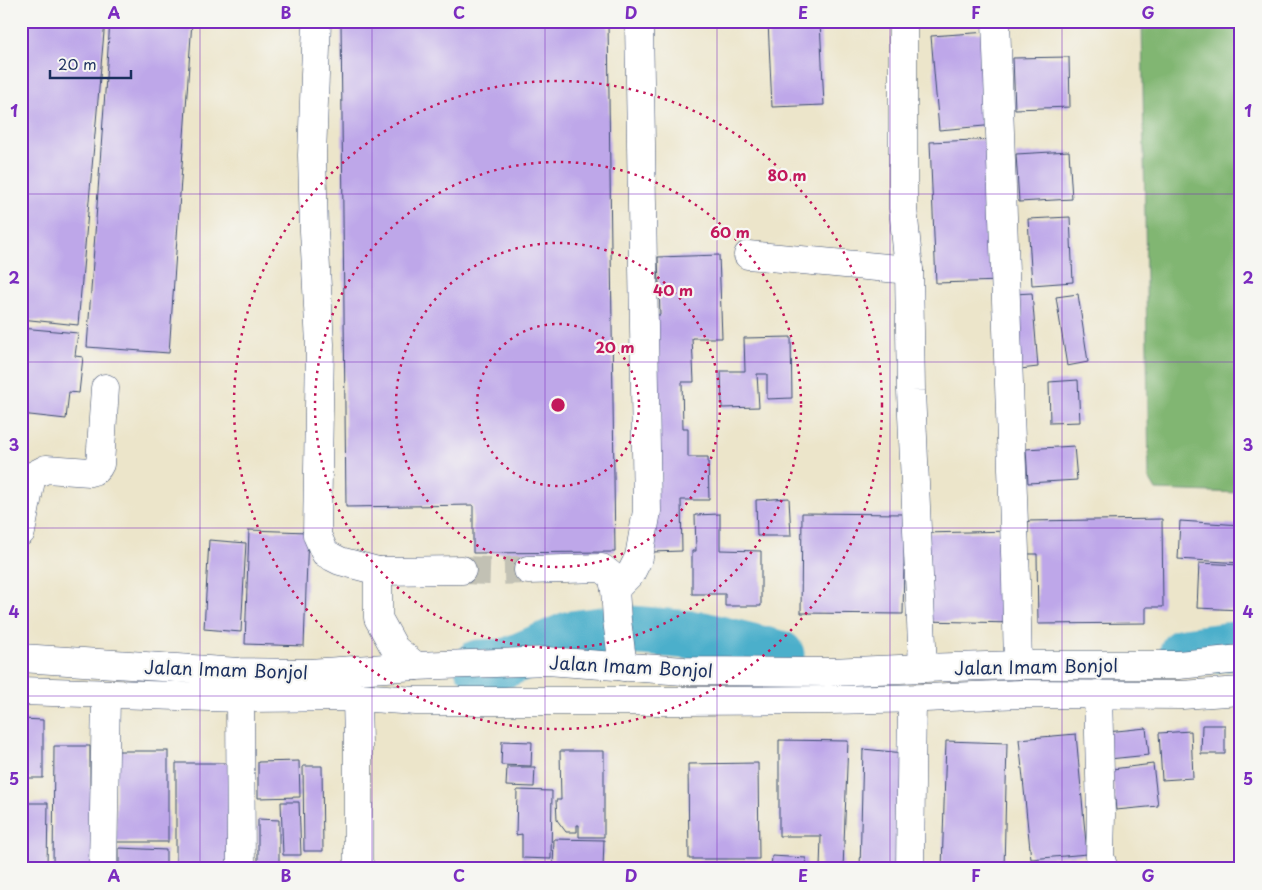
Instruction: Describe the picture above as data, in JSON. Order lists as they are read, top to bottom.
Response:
{
  "streets": {
    "main road": ["Jalan Imam Bonjol"]
  },
  "scale_bar": "20 m",
  "grid": {
    "columns": [
      "A",
      "B",
      "C",
      "D",
      "E",
      "F",
      "G"
    ],
    "rows": [
      "1",
      "2",
      "3",
      "4",
      "5"
    ]
  },
  "rings": [
    "80 m",
    "60 m",
    "40 m",
    "20 m"
  ]
}
